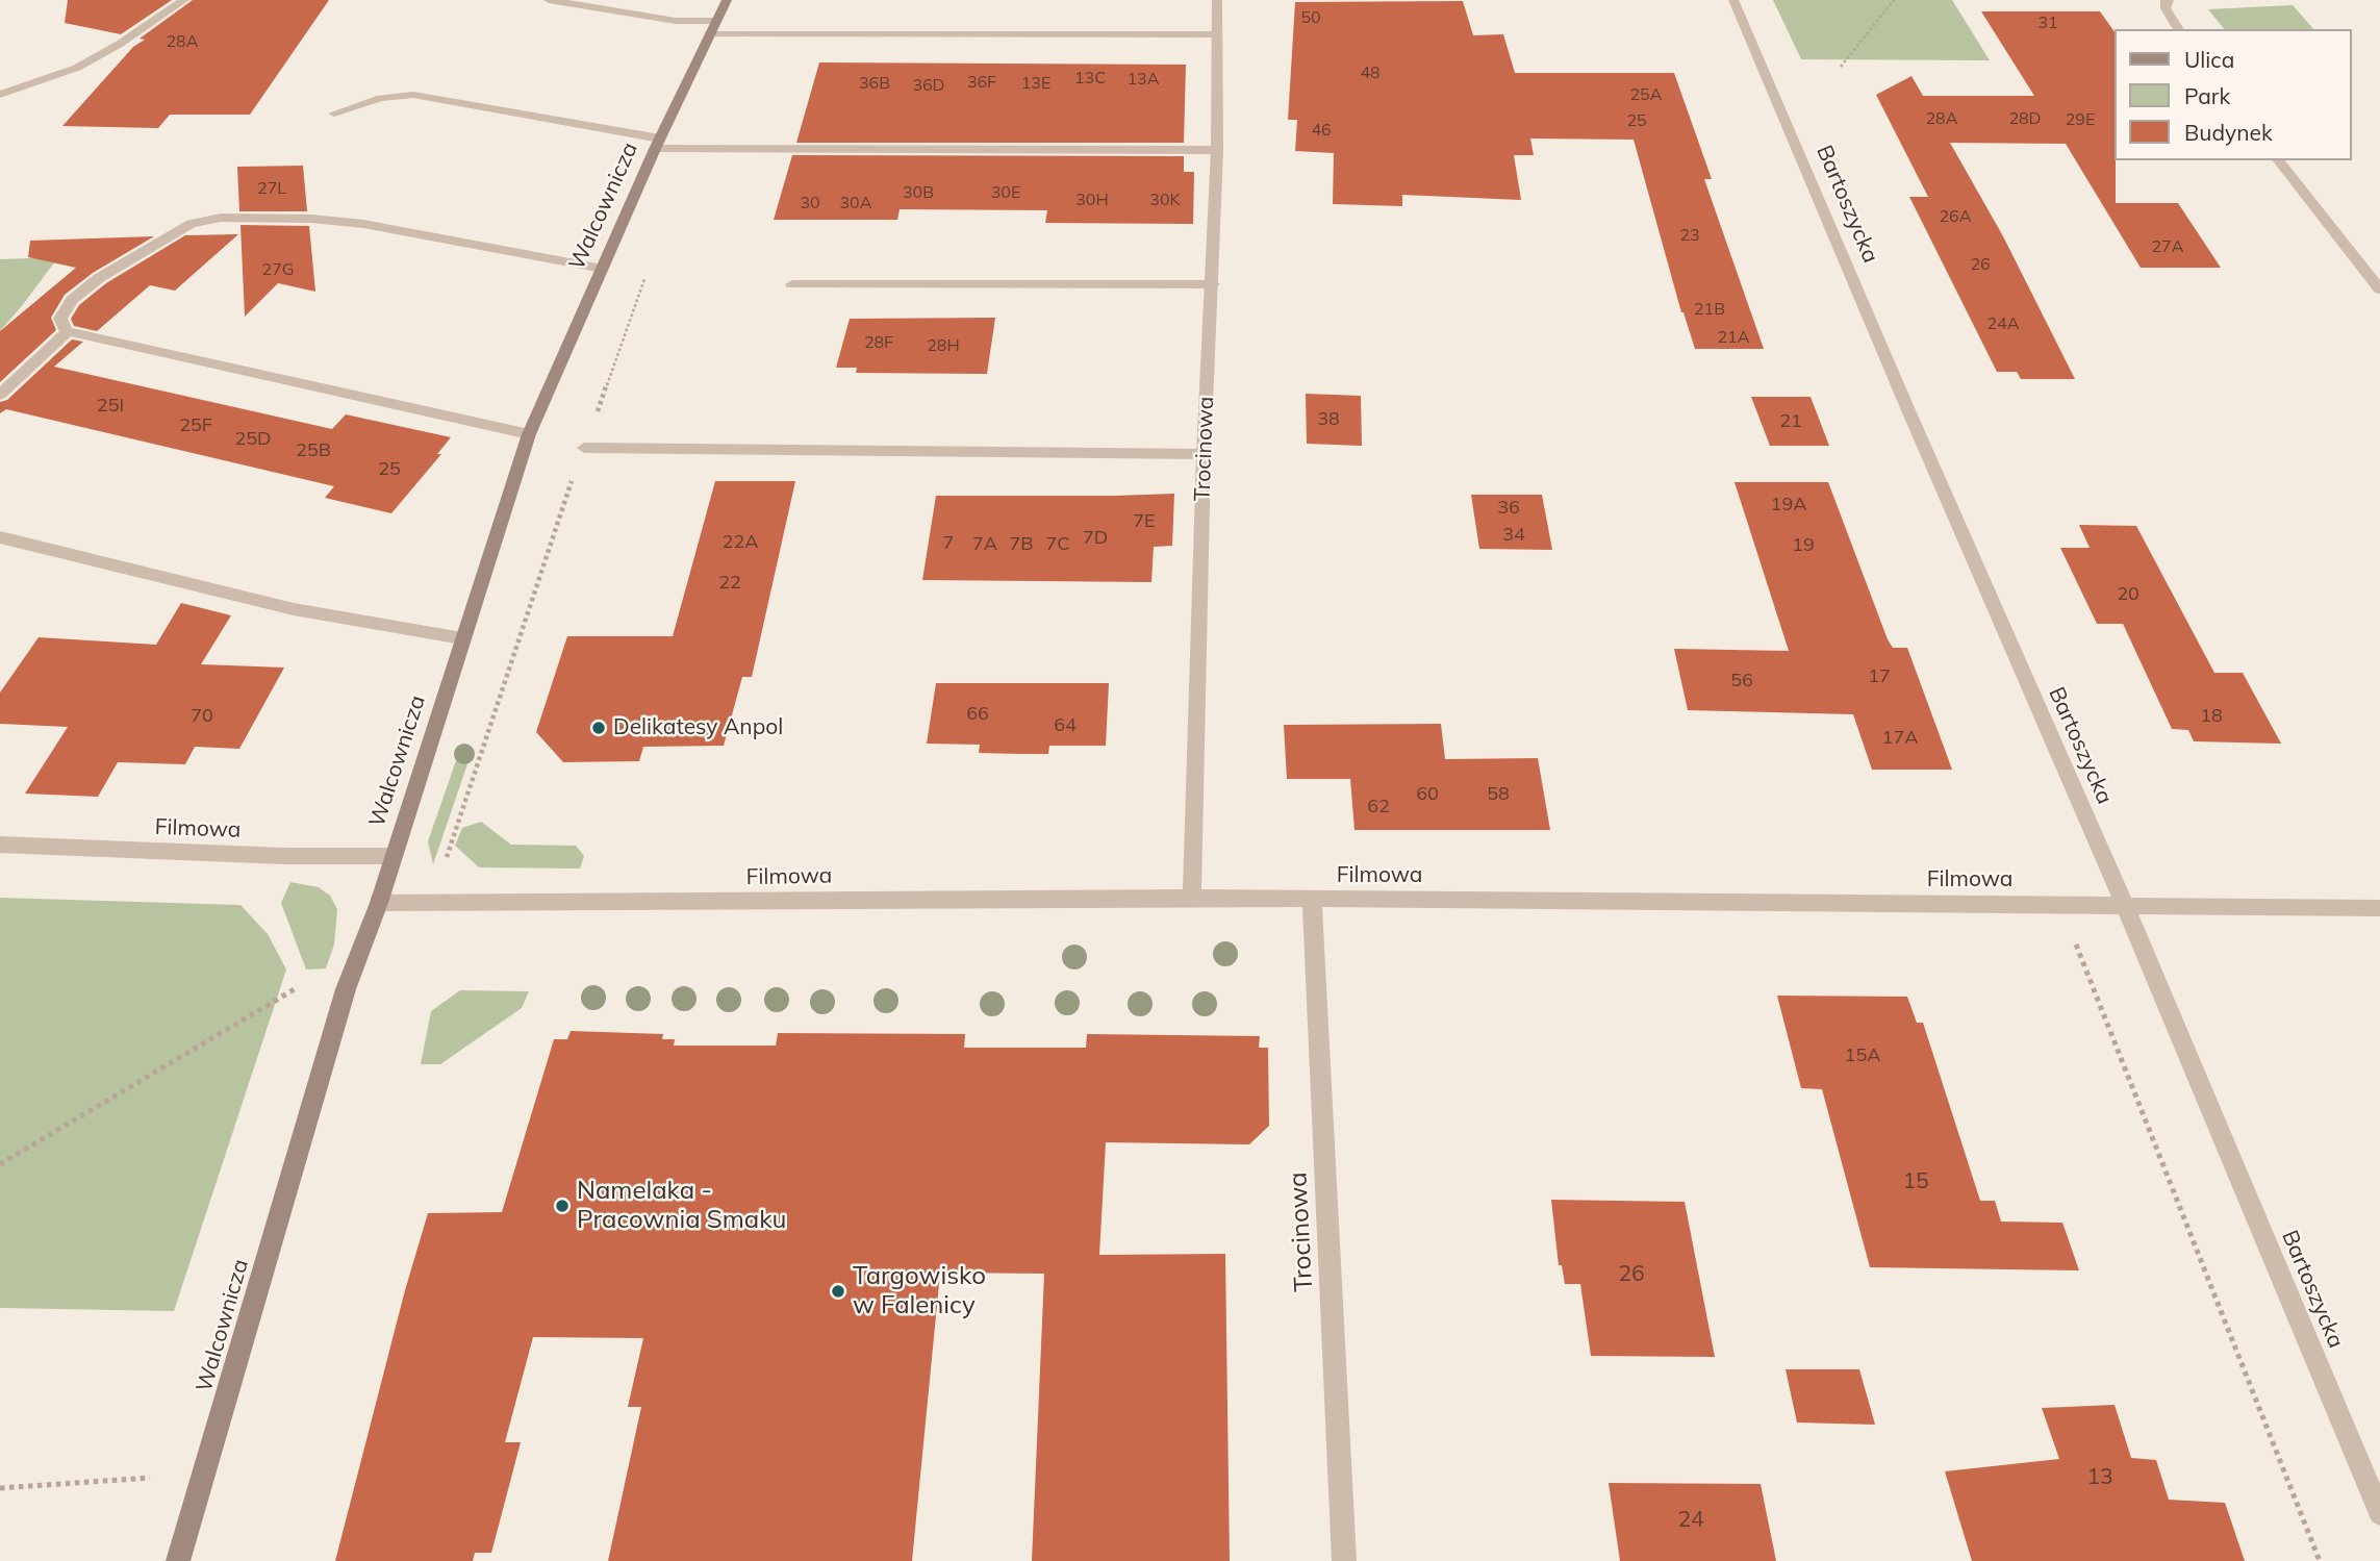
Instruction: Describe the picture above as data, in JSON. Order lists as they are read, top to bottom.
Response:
{
  "streets": {
    "street": [
      "Bartoszycka",
      "Walcownicza",
      "Trocinowa",
      "Filmowa"
    ]
  },
  "crossings": [
    ["Bartoszycka", "Filmowa"],
    ["Walcownicza", "Filmowa"],
    ["Trocinowa", "Filmowa"]
  ],
  "places": ["Delikatesy Anpol", "Namelaka - Pracownia Smaku", "Targowisko w Falenicy"],
  "house_numbers": [
    "50",
    "31",
    "28A",
    "48",
    "13C",
    "13A",
    "36F",
    "36B",
    "13E",
    "36D",
    "25A",
    "28A",
    "28D",
    "29E",
    "25",
    "46",
    "27L",
    "30B",
    "30E",
    "30H",
    "30K",
    "30",
    "30A",
    "26A",
    "23",
    "27A",
    "26",
    "27G",
    "21B",
    "24A",
    "21A",
    "28F",
    "28H",
    "25I",
    "38",
    "21",
    "25F",
    "25D",
    "25B",
    "25",
    "19A",
    "36",
    "7E",
    "34",
    "7D",
    "22A",
    "7",
    "7A",
    "7B",
    "7C",
    "19",
    "22",
    "20",
    "17",
    "56",
    "66",
    "70",
    "18",
    "64",
    "17A",
    "60",
    "58",
    "62",
    "15A",
    "15",
    "26",
    "13",
    "24"
  ],
  "legend": ["Ulica", "Park", "Budynek"]
}
